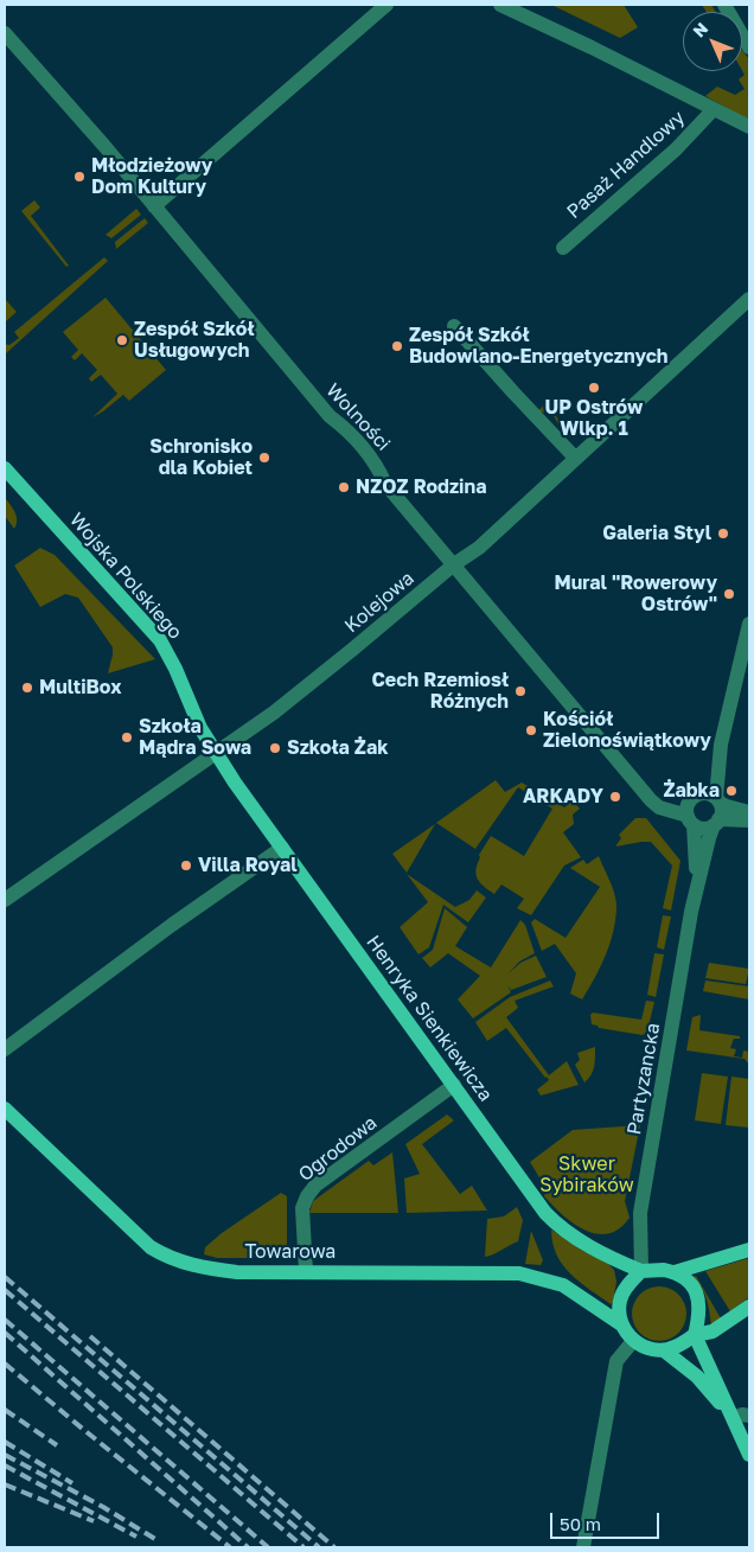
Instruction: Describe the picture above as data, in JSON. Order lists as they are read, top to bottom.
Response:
{
  "streets": {
    "main road": ["Wojska Polskiego", "Henryka Sienkiewicza", "Towarowa"],
    "street": [
      "Pasaż Handlowy",
      "Wolności",
      "Kolejowa",
      "Partyzancka",
      "Ogrodowa"
    ]
  },
  "crossings": [
    ["Wolności", "Kolejowa"],
    ["Wolności", "Partyzancka"],
    ["Wojska Polskiego", "Kolejowa"],
    ["Wojska Polskiego", "Henryka Sienkiewicza"],
    ["Kolejowa", "Henryka Sienkiewicza"],
    ["Henryka Sienkiewicza", "Partyzancka"],
    ["Henryka Sienkiewicza", "Ogrodowa"],
    ["Henryka Sienkiewicza", "Towarowa"],
    ["Partyzancka", "Towarowa"],
    ["Ogrodowa", "Towarowa"]
  ],
  "parks": ["Skwer Sybiraków"],
  "places": [
    "Młodzieżowy Dom Kultury",
    "Zespół Szkół Usługowych",
    "Zespół Szkół Budowlano-Energetycznych",
    "UP Ostrów Wlkp. 1",
    "Schronisko dla Kobiet",
    "NZOZ Rodzina",
    "Galeria Styl",
    "Mural \"Rowerowy Ostrów\"",
    "MultiBox",
    "Cech Rzemiosł Różnych",
    "Kościół Zielonoświątkowy",
    "Szkoła Mądra Sowa",
    "Szkoła Żak",
    "Żabka",
    "ARKADY",
    "Villa Royal"
  ],
  "scale_bar": "50 m",
  "north": "top left"
}
